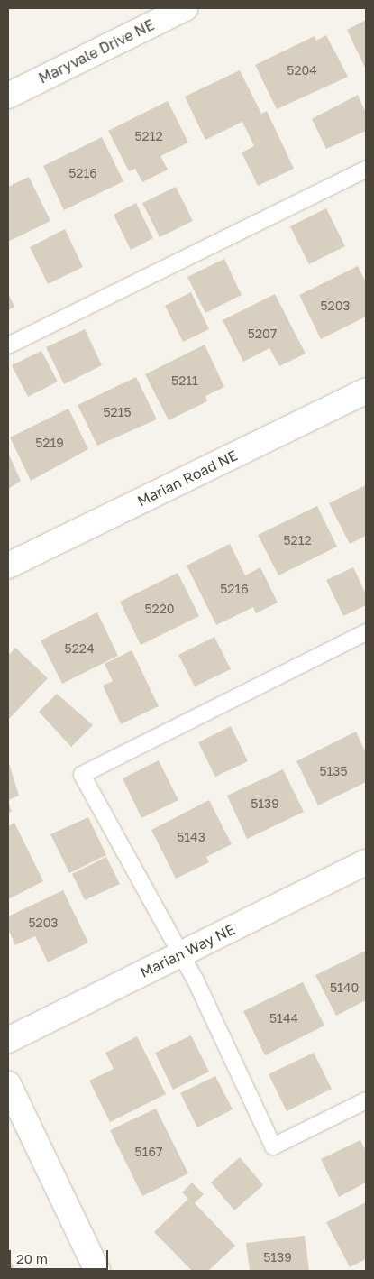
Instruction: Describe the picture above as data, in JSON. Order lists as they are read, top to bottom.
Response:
{
  "streets": {
    "street": ["Maryvale Drive NE", "Marian Road NE", "Marian Way NE"]
  },
  "house_numbers": [
    "5204",
    "5212",
    "5216",
    "5203",
    "5207",
    "5211",
    "5215",
    "5219",
    "5212",
    "5216",
    "5220",
    "5224",
    "5135",
    "5139",
    "5143",
    "5203",
    "5140",
    "5144",
    "5167",
    "5139"
  ],
  "scale_bar": "20 m"
}
